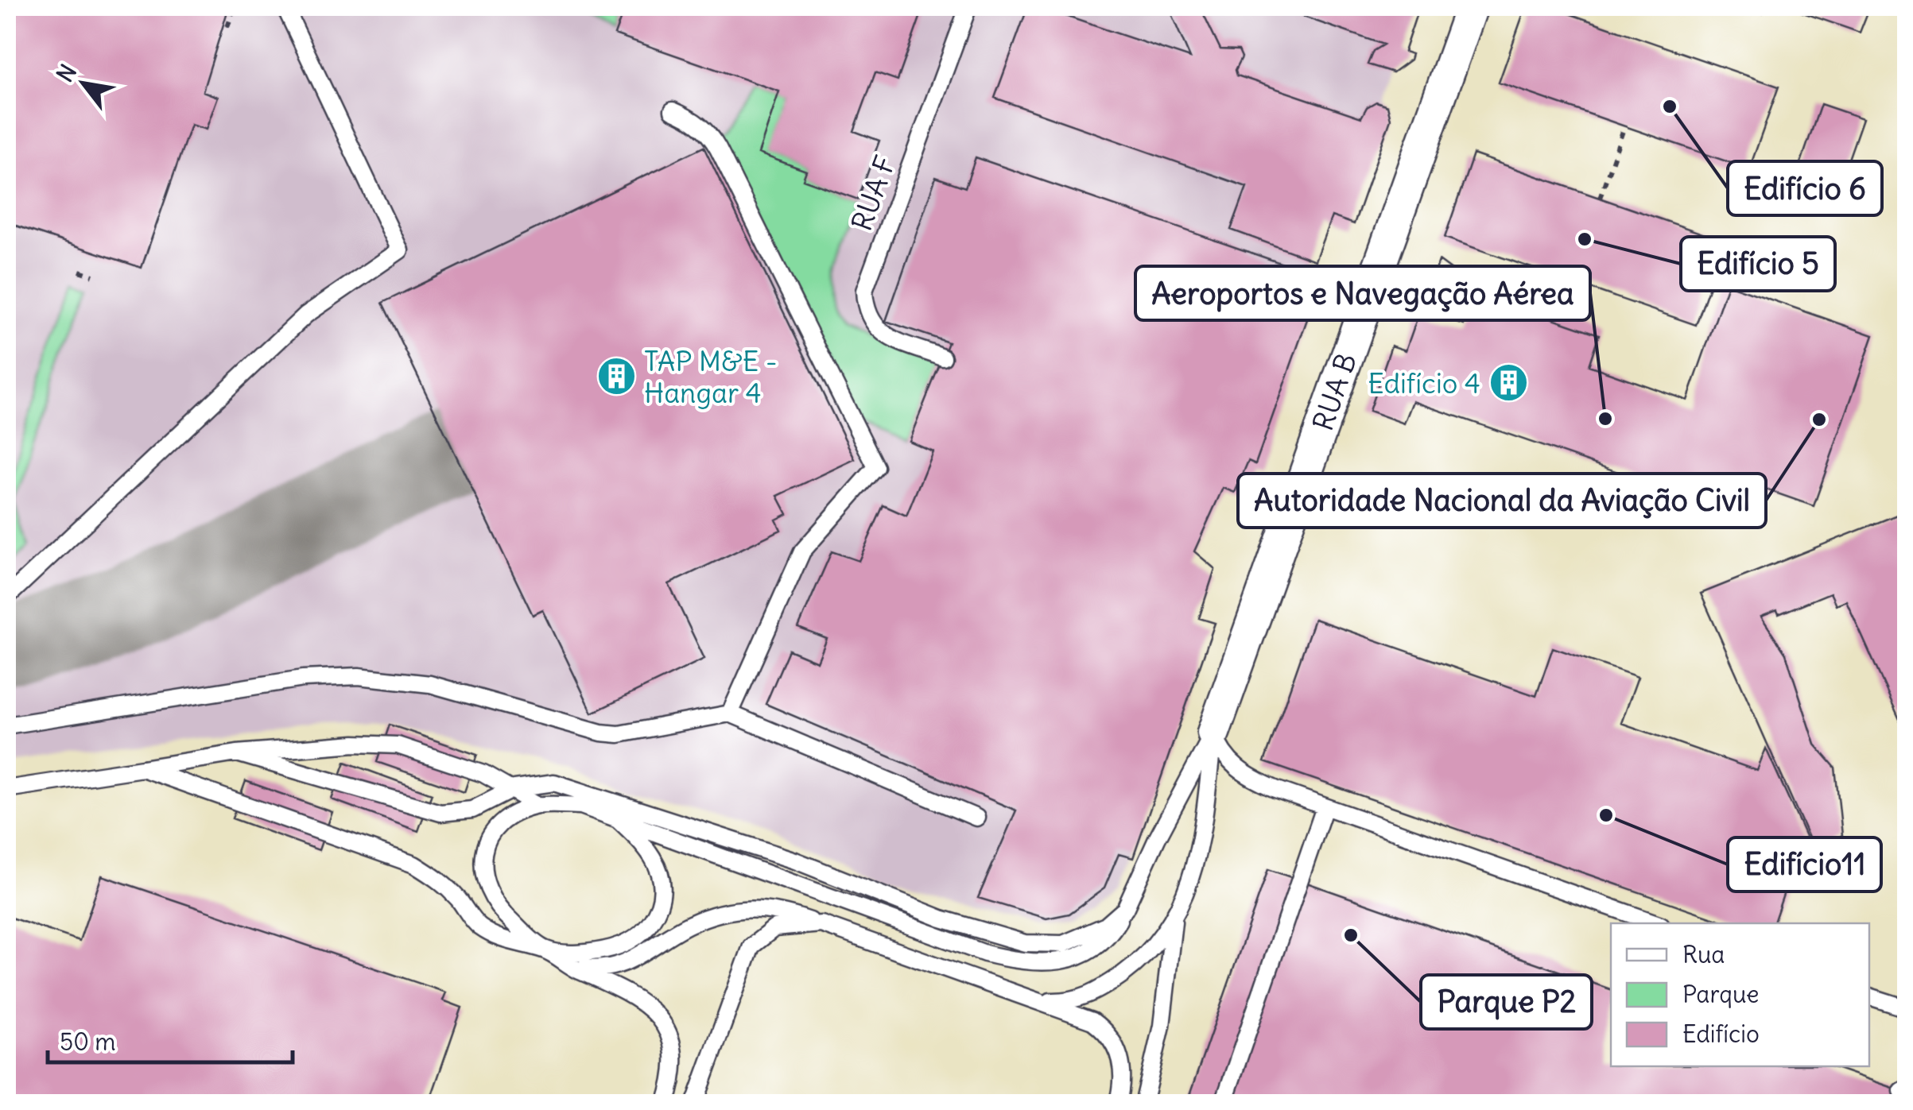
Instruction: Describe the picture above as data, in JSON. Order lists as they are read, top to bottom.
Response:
{
  "streets": {
    "street": ["RUA B"],
    "lane": ["RUA F"]
  },
  "places": {
    "other": [
      "Edifício 6",
      "Edifício 5",
      "Aeroportos e Navegação Aérea",
      "Autoridade Nacional da Aviação Civil",
      "Edifício11",
      "Parque P2"
    ],
    "building": ["TAP M&E - Hangar 4", "Edifício 4"]
  },
  "legend": ["Rua", "Parque", "Edifício"],
  "scale_bar": "50 m",
  "north": "top left"
}
